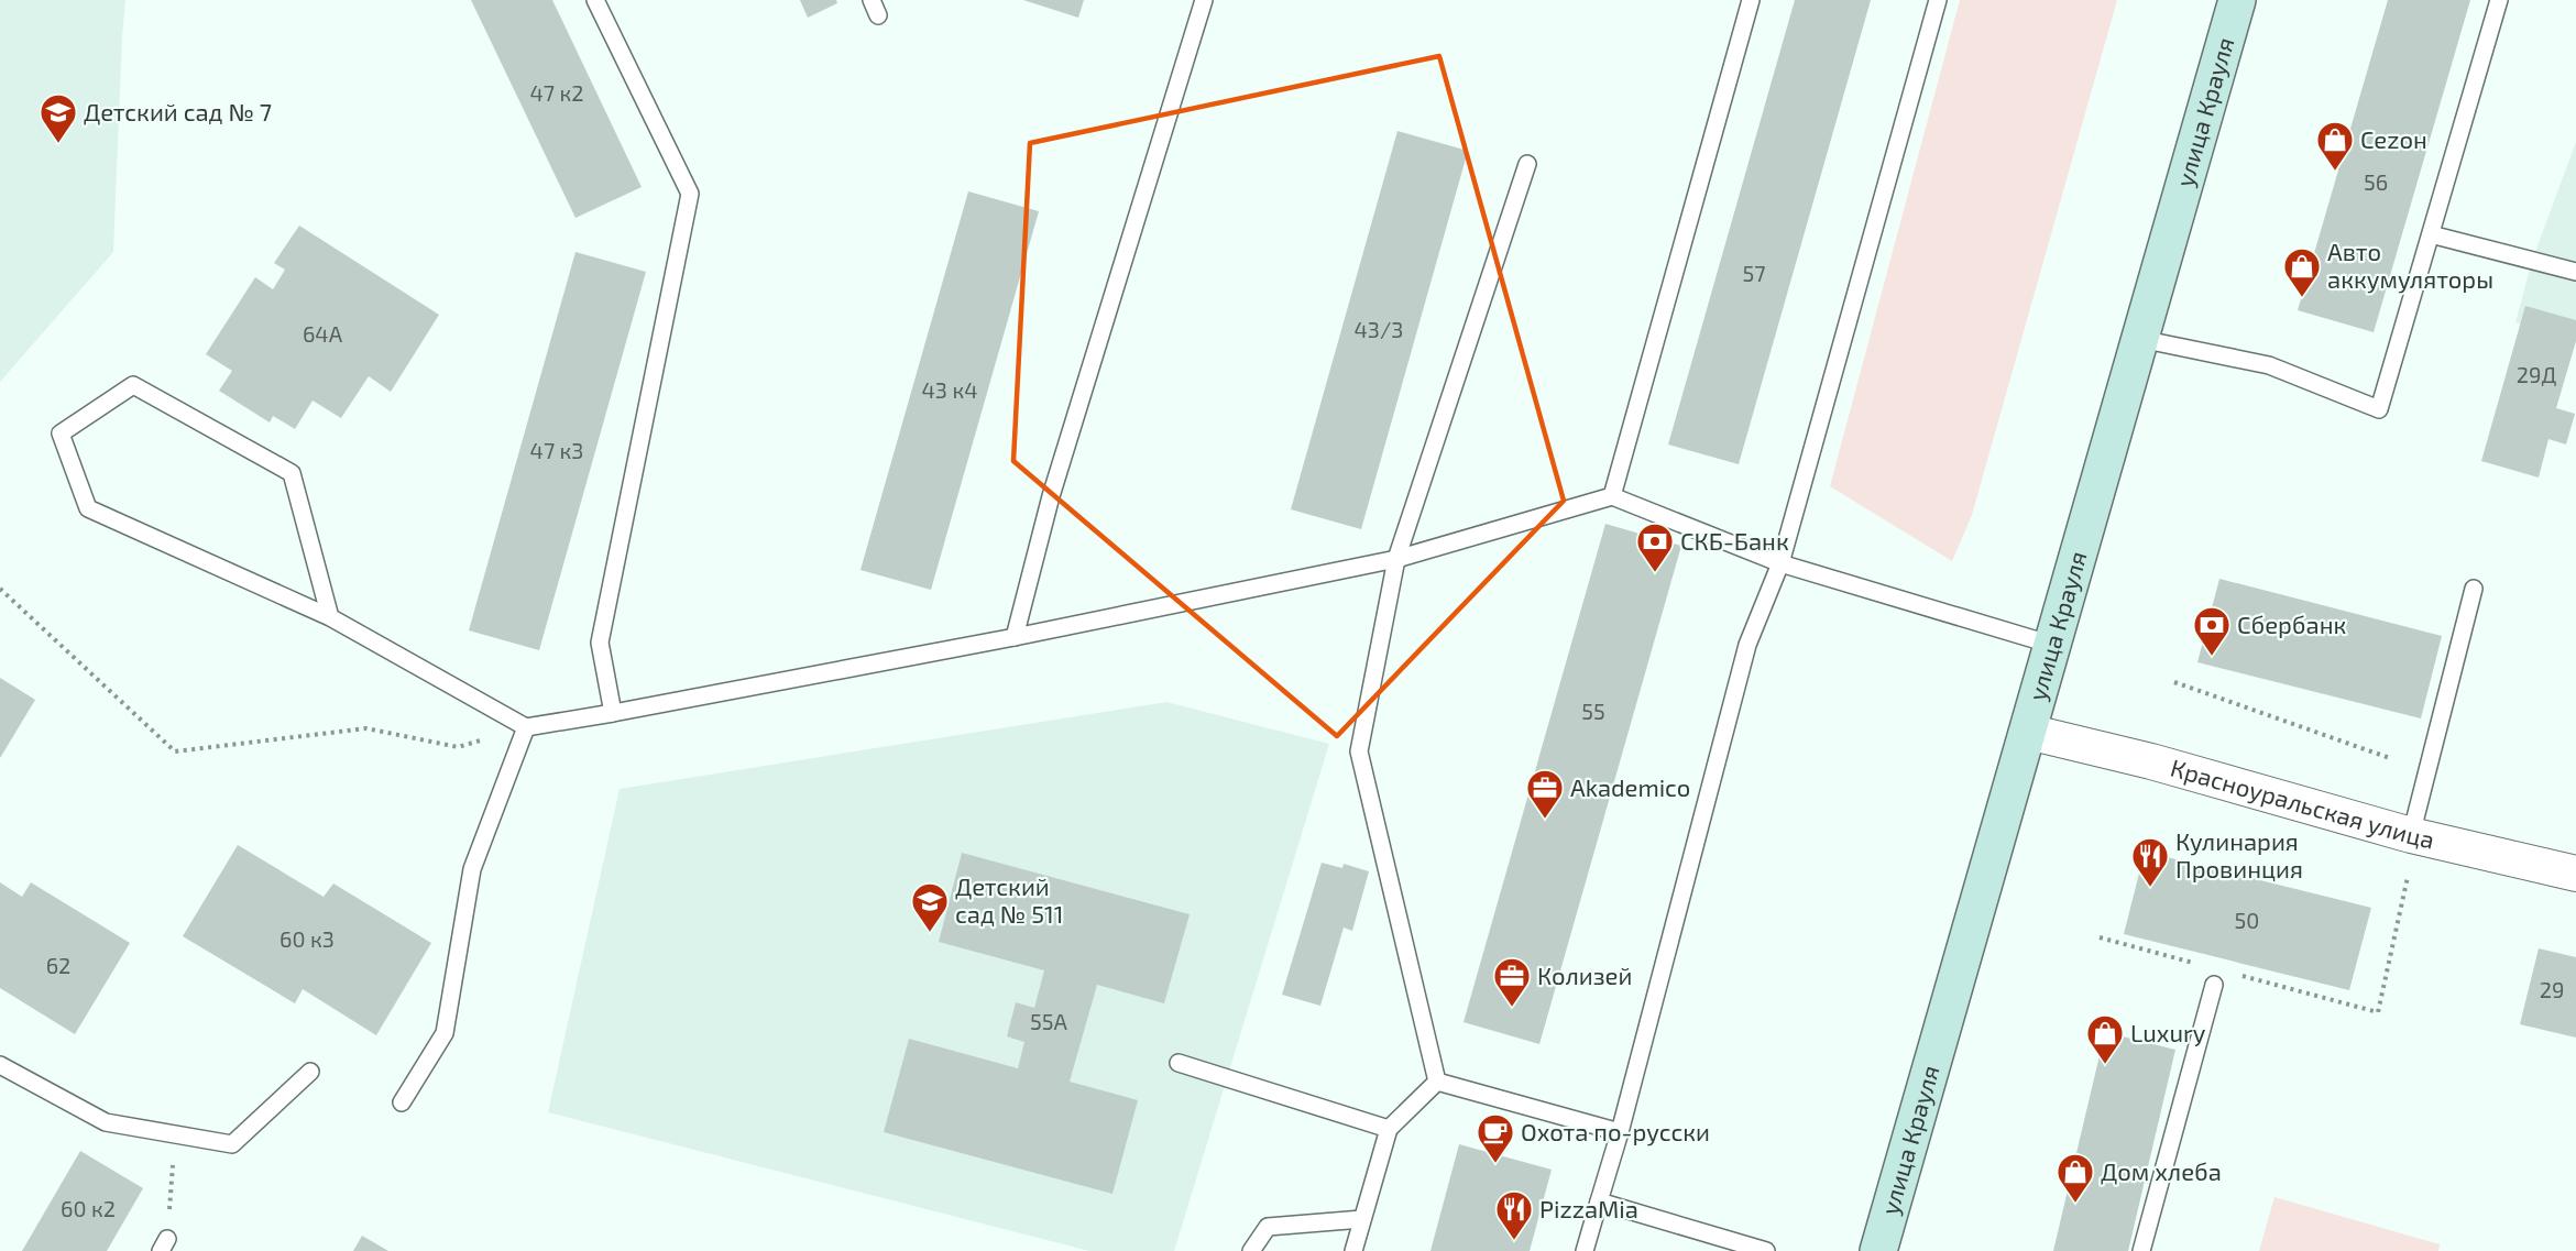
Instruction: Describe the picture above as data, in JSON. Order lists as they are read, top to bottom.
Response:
{
  "streets": {
    "main road": ["улица Крауля"],
    "street": ["Красноуральская улица"]
  },
  "crossings": [
    ["улица Крауля", "Красноуральская улица"]
  ],
  "places": {
    "school or university": ["Детский сад № 7", "Детский сад № 511"],
    "shop": [
      "Сеzон",
      "Авто аккумуляторы",
      "Luxury",
      "Дом хлеба"
    ],
    "bank": ["СКБ-Банк", "Сбербанк"],
    "office": ["Akademico", "Колизей"],
    "restaurant": ["Кулинария Провинция", "PizzaMia"],
    "cafe": ["Охота по-русски"]
  },
  "house_numbers": [
    "47 к2",
    "56",
    "57",
    "43/3",
    "64А",
    "29Д",
    "43 к4",
    "47 к3",
    "55",
    "50",
    "60 к3",
    "62",
    "29",
    "55А",
    "60 к2"
  ]
}
